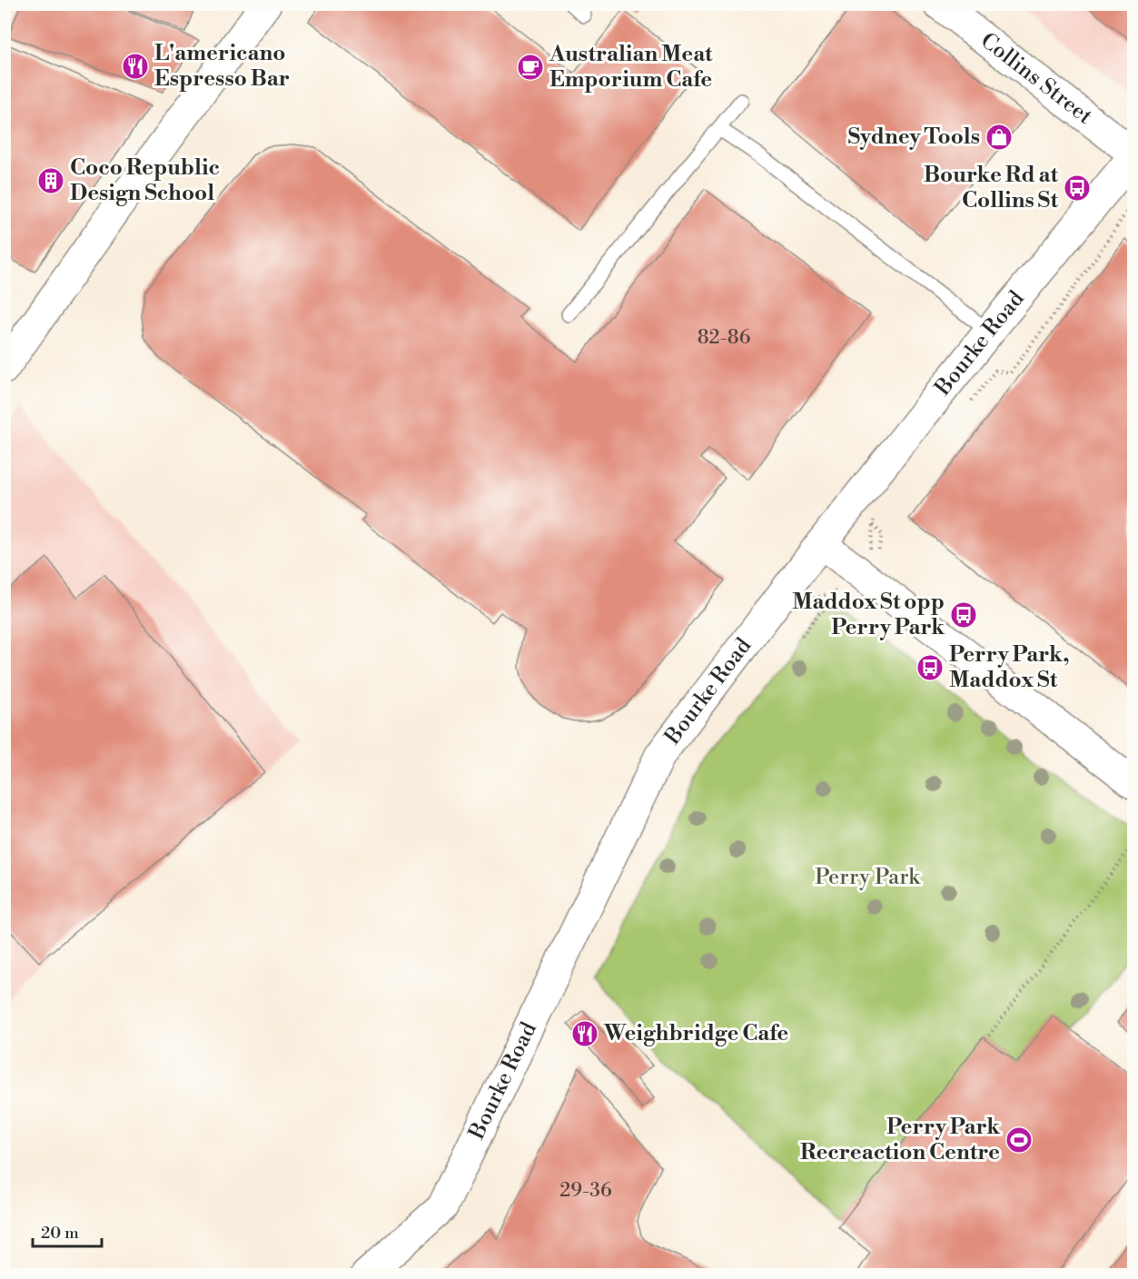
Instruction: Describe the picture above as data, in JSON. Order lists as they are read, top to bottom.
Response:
{
  "streets": {
    "street": ["Collins Street", "Bourke Road"]
  },
  "crossings": [
    ["Collins Street", "Bourke Road"]
  ],
  "parks": ["Perry Park"],
  "places": {
    "restaurant": ["L'americano Espresso Bar", "Weighbridge Cafe"],
    "cafe": ["Australian Meat Emporium Cafe"],
    "shop": ["Sydney Tools"],
    "building": ["Coco Republic Design School"],
    "bus stop": ["Bourke Rd at Collins St", "Maddox St opp Perry Park", "Perry Park, Maddox St"],
    "sports": ["Perry Park Recreaction Centre"]
  },
  "house_numbers": ["82-86", "29-36"],
  "scale_bar": "20 m"
}
